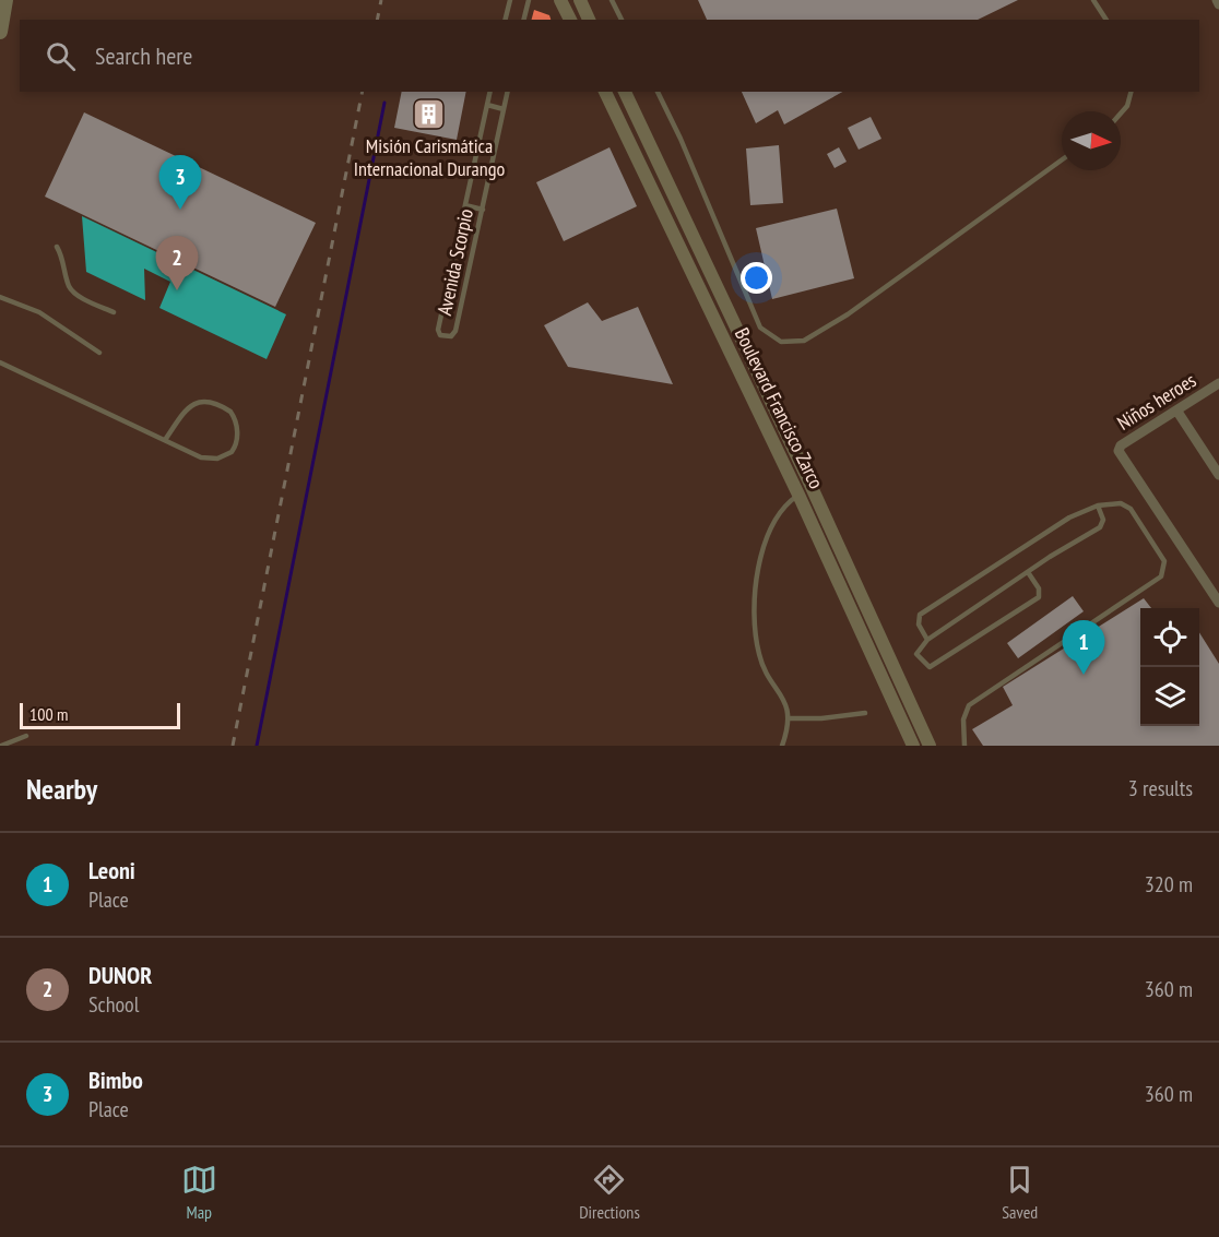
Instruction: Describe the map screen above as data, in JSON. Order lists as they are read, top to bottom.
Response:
{
  "streets": {
    "main road": ["Boulevard Francisco Zarco"],
    "street": ["Niños heroes"],
    "lane": ["Avenida Scorpio"]
  },
  "places": {
    "building": ["Misión Carismática Internacional Durango"]
  },
  "scale_bar": "100 m",
  "north": "right",
  "page": {
    "search": "Search here",
    "pins": ["3", "2", "1"],
    "scale": "100 m",
    "heading": ["Nearby", "3 results"],
    "list": [
      {
        "mark": "1",
        "name": "Leoni",
        "note": "Place",
        "value": "320 m"
      },
      {
        "mark": "2",
        "name": "DUNOR",
        "note": "School",
        "value": "360 m"
      },
      {
        "mark": "3",
        "name": "Bimbo",
        "note": "Place",
        "value": "360 m"
      }
    ],
    "nav": ["Map", "Directions", "Saved"]
  }
}
